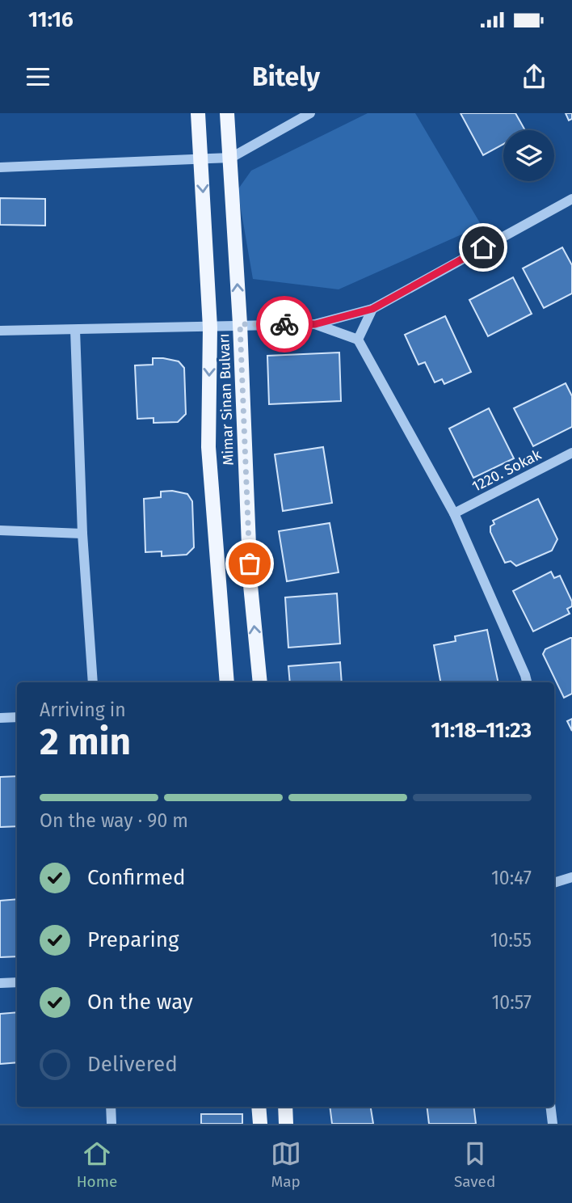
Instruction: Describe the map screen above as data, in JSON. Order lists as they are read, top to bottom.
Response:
{
  "streets": {
    "main road": ["Mimar Sinan Bulvarı"],
    "street": ["1220. Sokak"]
  },
  "page": {
    "status": "11:16",
    "header": "Bitely",
    "heading": ["2 min", "Arriving in", "11:18–11:23"],
    "bar": "On the way · 90 m",
    "list": [
      ["Confirmed", "10:47"],
      ["Preparing", "10:55"],
      ["On the way", "10:57"],
      "Delivered"
    ],
    "tabs": ["Home", "Map", "Saved"]
  }
}
